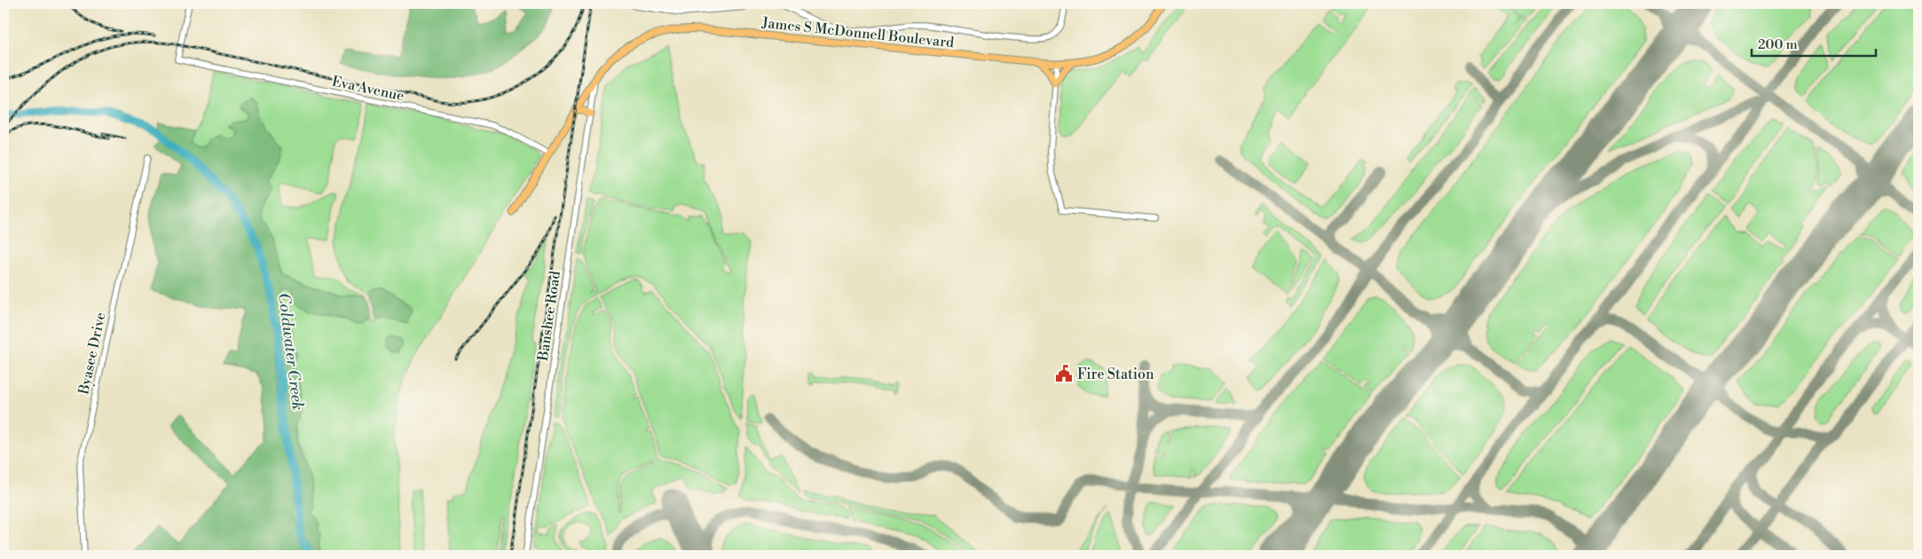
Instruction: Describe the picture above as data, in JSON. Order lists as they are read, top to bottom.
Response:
{
  "streets": {
    "main road": ["James S McDonnell Boulevard"],
    "street": ["Eva Avenue", "Banshee Road", "Byasee Drive"]
  },
  "crossings": [
    ["James S McDonnell Boulevard", "Eva Avenue"],
    ["James S McDonnell Boulevard", "Banshee Road"]
  ],
  "water": ["Coldwater Creek"],
  "places": {
    "public building": ["Fire Station"]
  },
  "scale_bar": "200 m"
}
